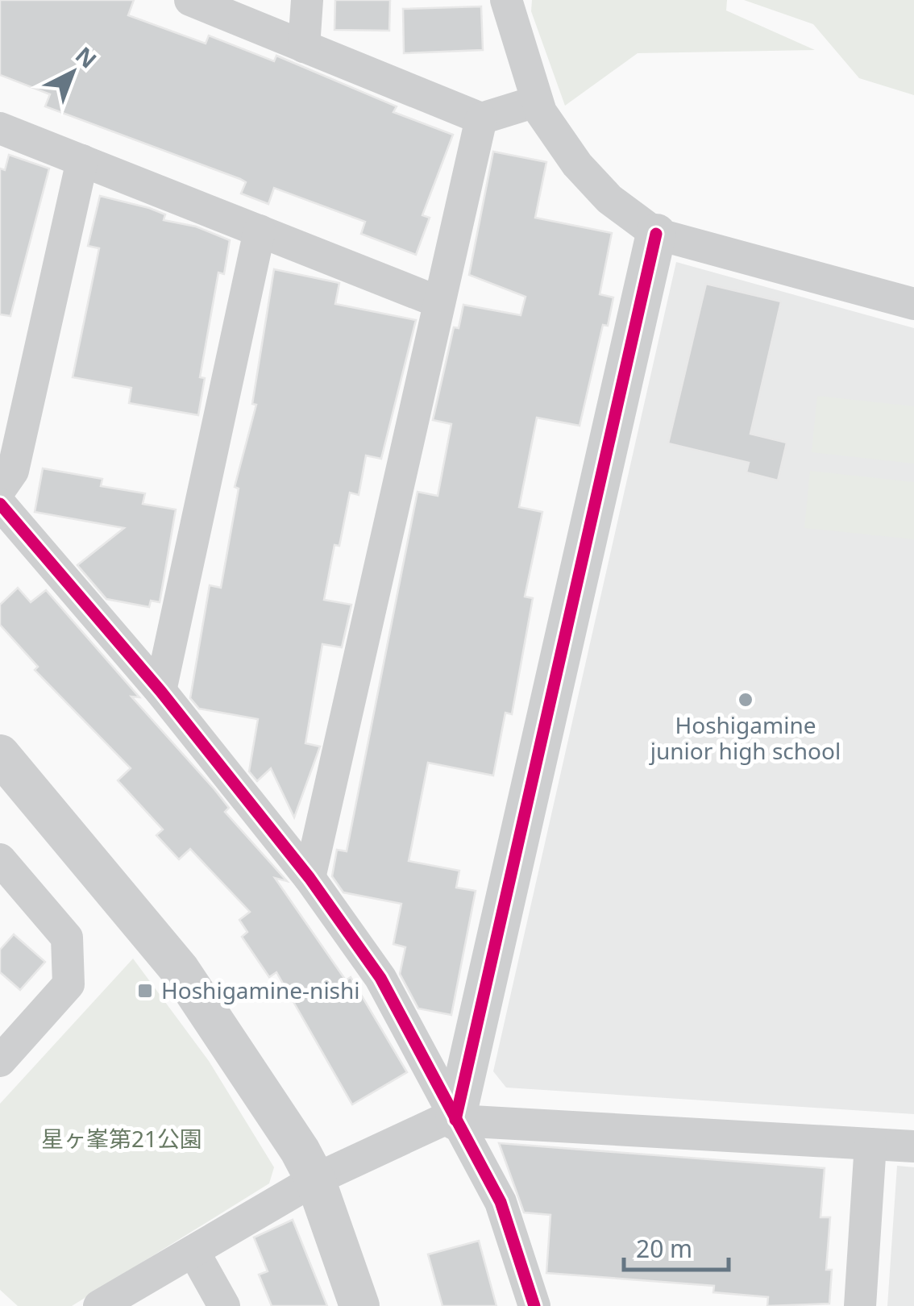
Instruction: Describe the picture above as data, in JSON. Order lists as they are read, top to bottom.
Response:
{
  "parks": ["星ヶ峯第21公園"],
  "places": {
    "other": ["Hoshigamine junior high school"],
    "transit": ["Hoshigamine-nishi"]
  },
  "scale_bar": "20 m",
  "north": "top right"
}
